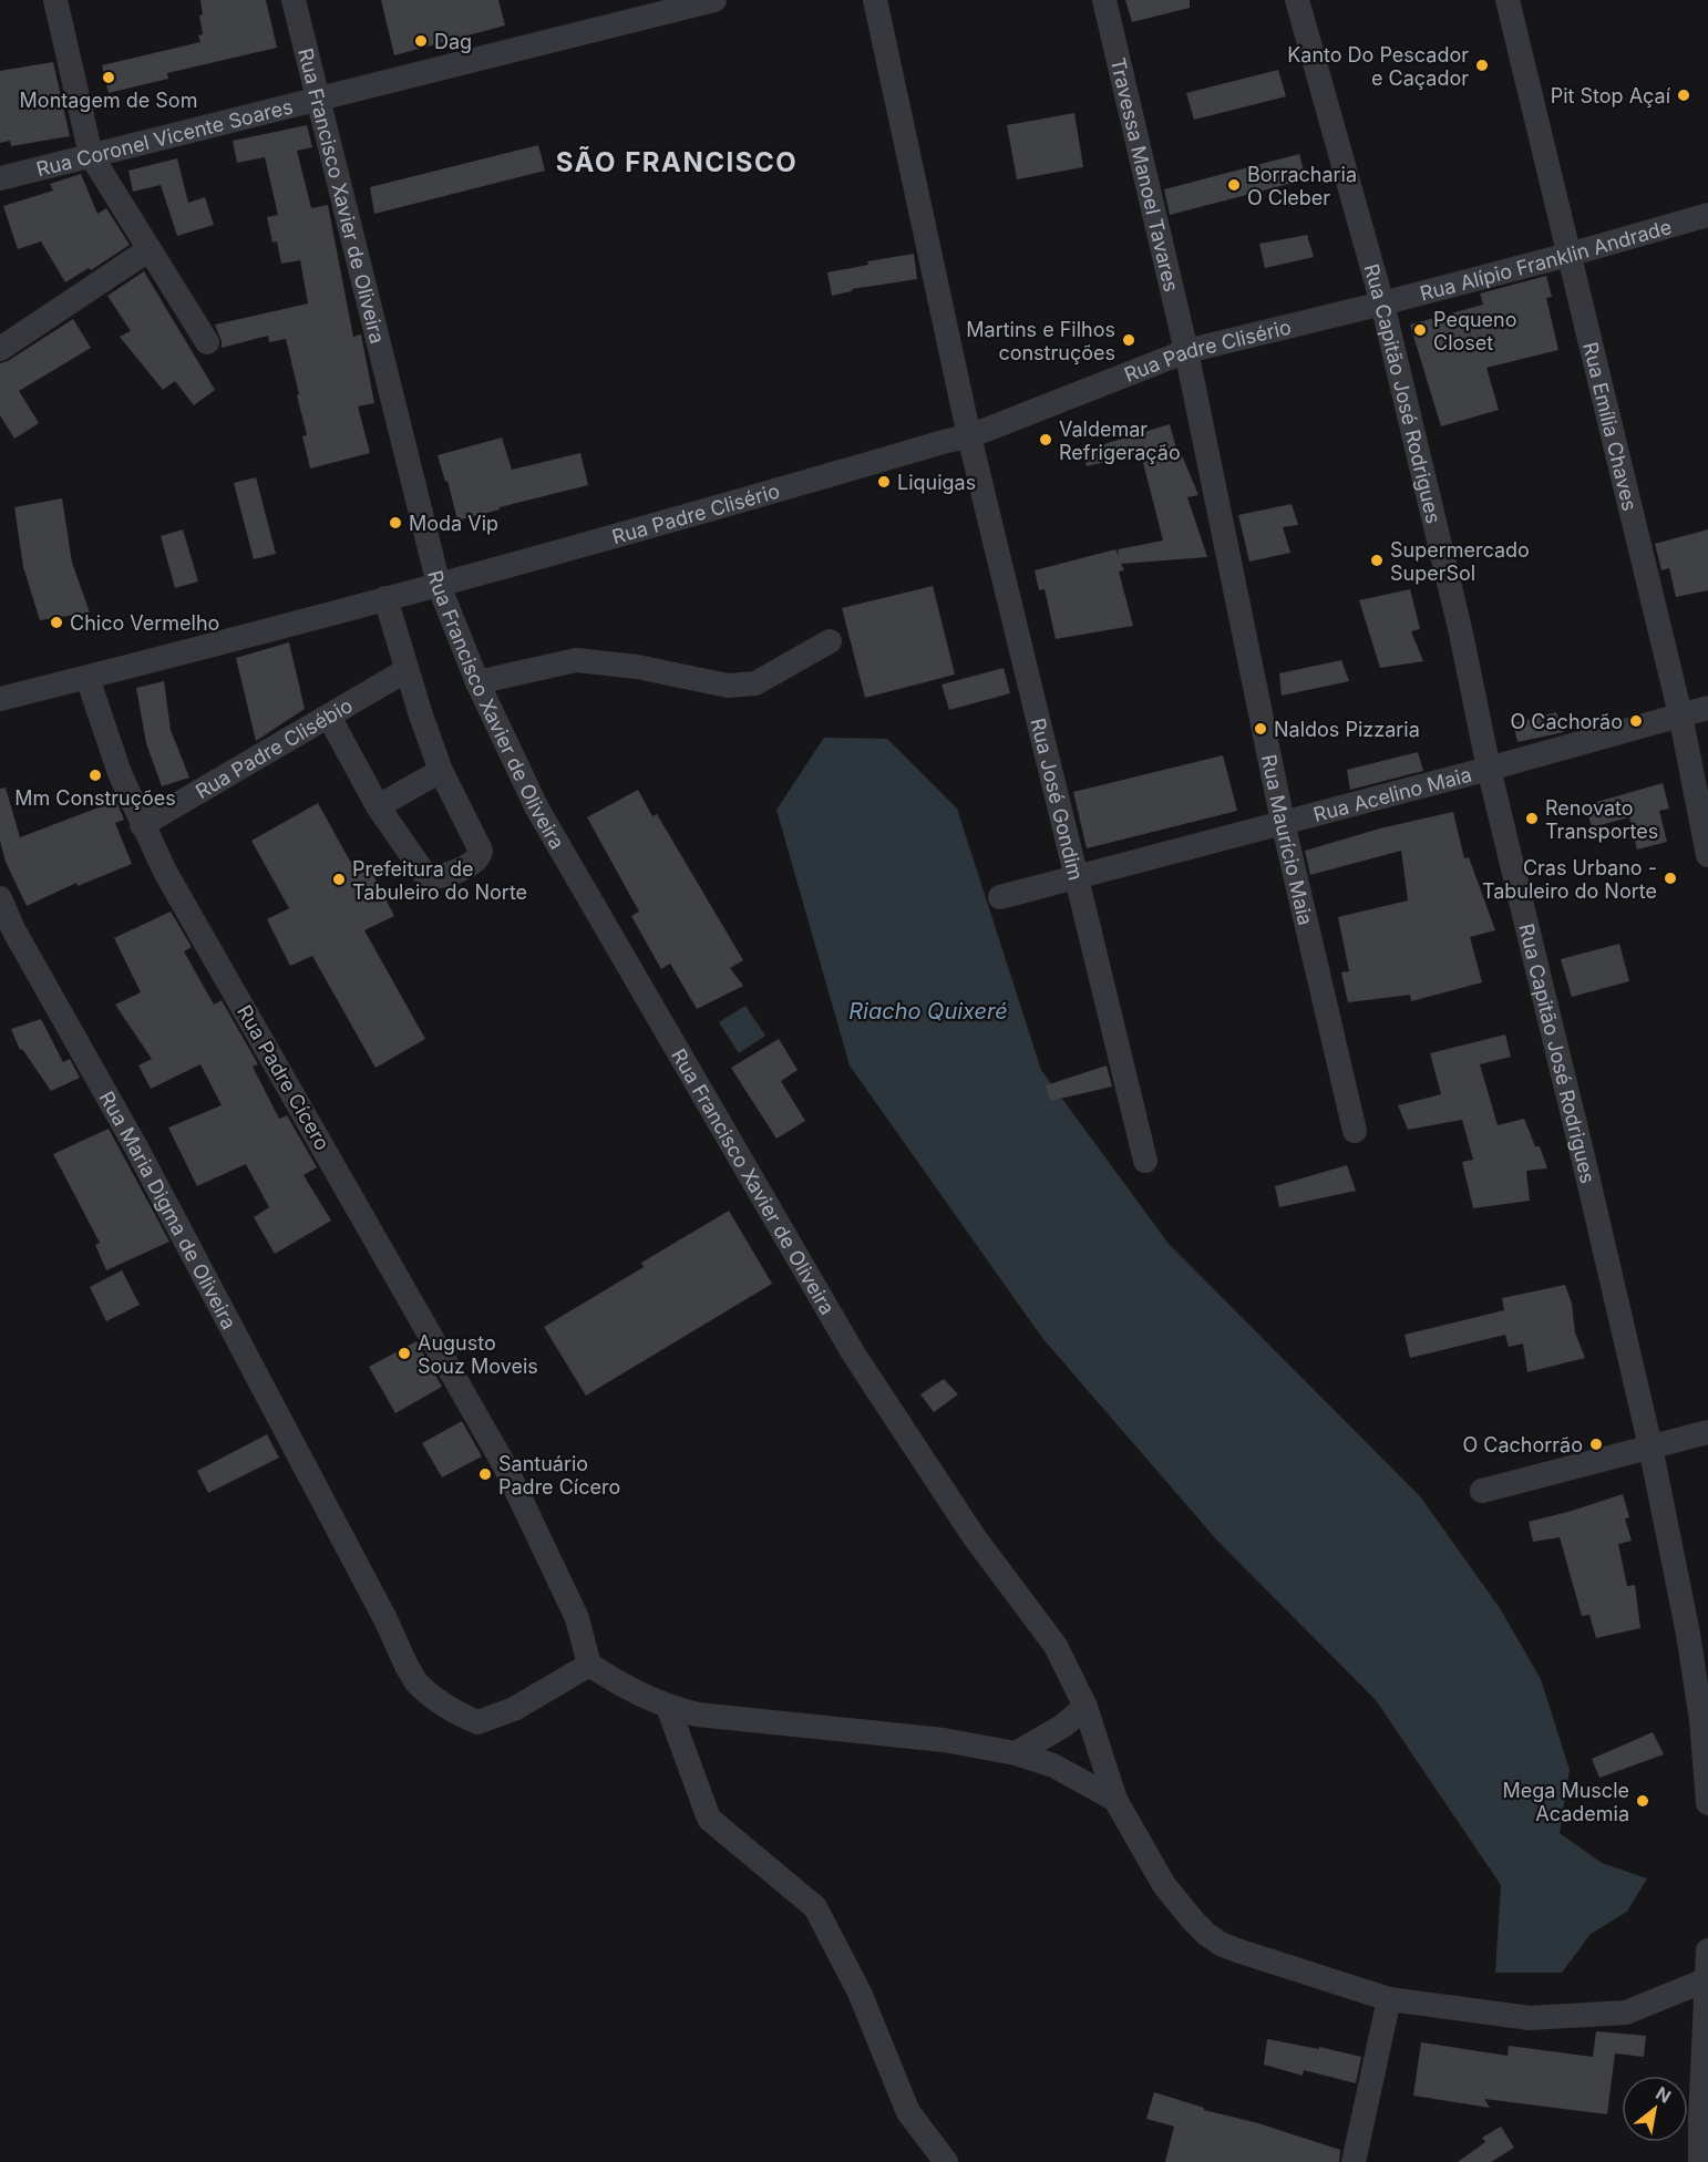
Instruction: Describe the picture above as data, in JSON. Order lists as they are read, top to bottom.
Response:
{
  "streets": {
    "street": [
      "Rua Coronel Vicente Soares",
      "Travessa Manoel Tavares",
      "Rua Francisco Xavier de Oliveira",
      "Rua Alípio Franklin Andrade",
      "Rua Padre Clisério",
      "Rua Capitão José Rodrigues",
      "Rua Emília Chaves",
      "Rua Padre Clisébio",
      "Rua Acelino Maia",
      "Rua José Gondim",
      "Rua Maurício Maia",
      "Rua Padre Cícero",
      "Rua Maria Digma de Oliveira"
    ]
  },
  "crossings": [
    ["Rua Coronel Vicente Soares", "Rua Francisco Xavier de Oliveira"],
    ["Travessa Manoel Tavares", "Rua Padre Clisério"],
    ["Travessa Manoel Tavares", "Rua Maurício Maia"],
    ["Rua Francisco Xavier de Oliveira", "Rua Padre Clisério"],
    ["Rua Alípio Franklin Andrade", "Rua Padre Clisério"],
    ["Rua Alípio Franklin Andrade", "Rua Capitão José Rodrigues"],
    ["Rua Alípio Franklin Andrade", "Rua Emília Chaves"],
    ["Rua Padre Clisério", "Rua Capitão José Rodrigues"],
    ["Rua Padre Clisério", "Rua José Gondim"],
    ["Rua Padre Clisério", "Rua Maurício Maia"],
    ["Rua Padre Clisério", "Rua Padre Cícero"],
    ["Rua Capitão José Rodrigues", "Rua Acelino Maia"],
    ["Rua Emília Chaves", "Rua Acelino Maia"],
    ["Rua Padre Clisébio", "Rua Padre Cícero"],
    ["Rua Acelino Maia", "Rua José Gondim"],
    ["Rua Acelino Maia", "Rua Maurício Maia"],
    ["Rua Padre Cícero", "Rua Maria Digma de Oliveira"]
  ],
  "districts": ["SÃO FRANCISCO"],
  "water": ["Riacho Quixeré"],
  "places": [
    "Dag",
    "Kanto Do Pescador e Caçador",
    "Montagem de Som",
    "Pit Stop Açaí",
    "Borracharia O Cleber",
    "Pequeno Closet",
    "Martins e Filhos construções",
    "Valdemar Refrigeração",
    "Liquigas",
    "Moda Vip",
    "Supermercado SuperSol",
    "Chico Vermelho",
    "O Cachorão",
    "Naldos Pizzaria",
    "Mm Construções",
    "Renovato Transportes",
    "Cras Urbano - Tabuleiro do Norte",
    "Prefeitura de Tabuleiro do Norte",
    "Augusto Souz Moveis",
    "O Cachorrão",
    "Santuário Padre Cícero",
    "Mega Muscle Academia"
  ],
  "north": "top right"
}
